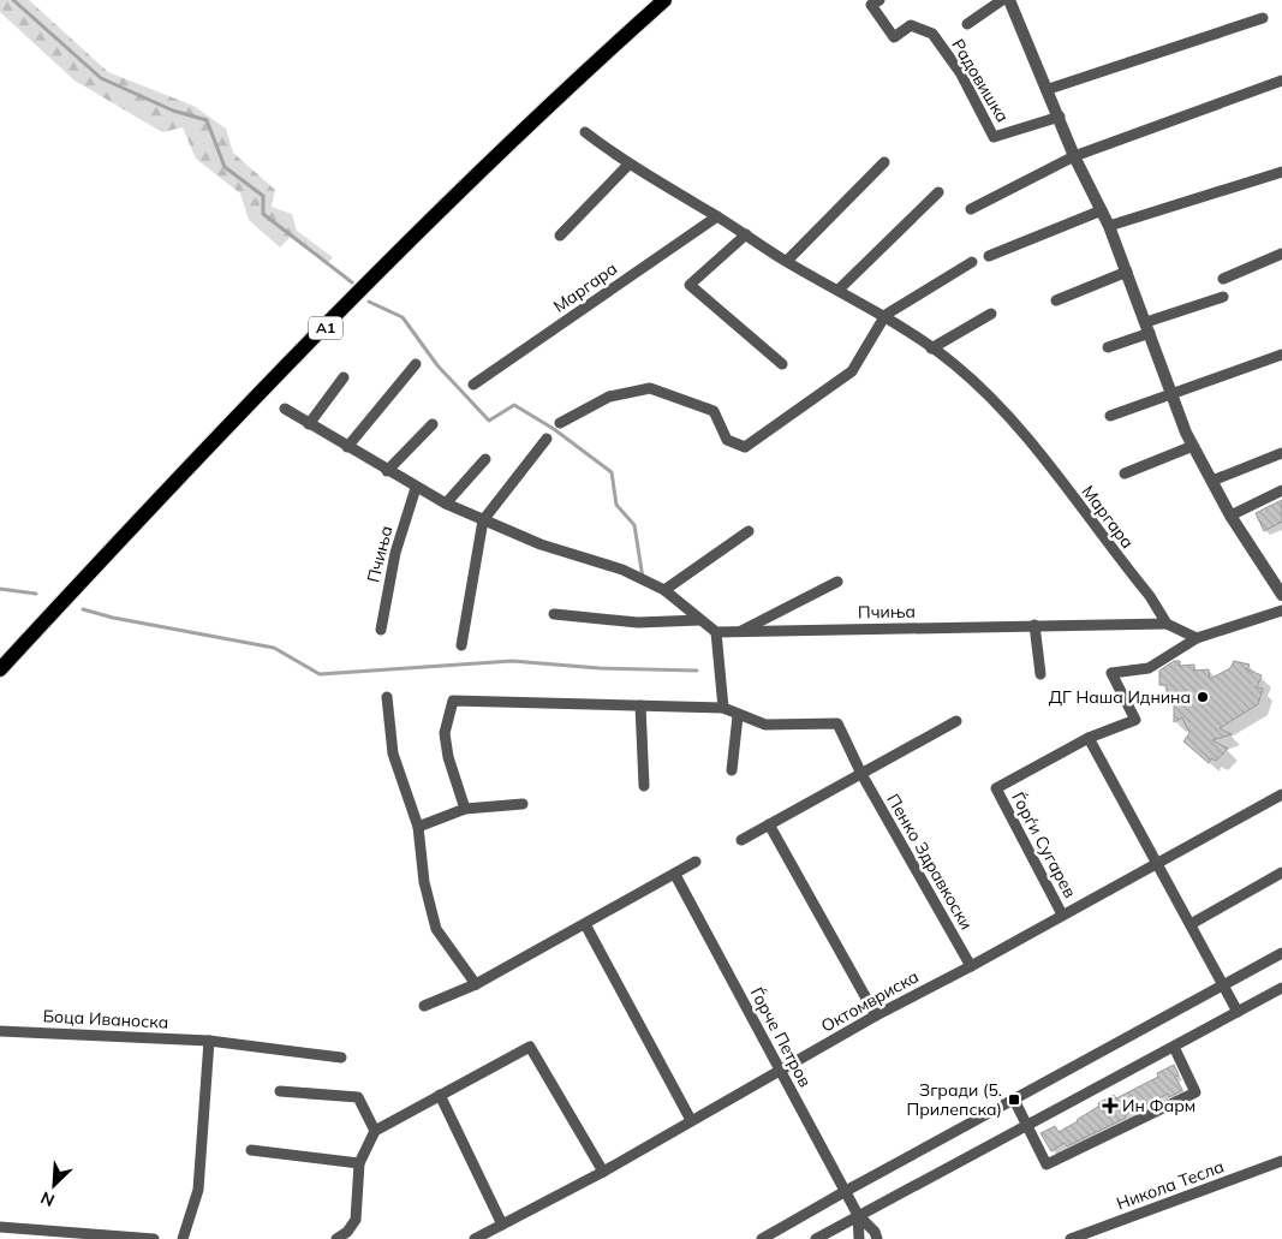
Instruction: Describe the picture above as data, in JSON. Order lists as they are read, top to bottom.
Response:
{
  "streets": {
    "main road": ["A1"],
    "street": [
      "Радовишка",
      "Маргара",
      "Пчиња",
      "Ѓорѓи Сугарев",
      "Пенко Здравкоски",
      "Октомвриска",
      "Боца Иваноска",
      "Ѓорче Петров",
      "Никола Тесла"
    ]
  },
  "crossings": [
    ["Маргара", "Пчиња"],
    ["Ѓорѓи Сугарев", "Октомвриска"],
    ["Пенко Здравкоски", "Октомвриска"],
    ["Октомвриска", "Ѓорче Петров"]
  ],
  "places": {
    "other": ["ДГ Наша Иднина"],
    "transit": ["Згради (5. Прилепска)"],
    "health": ["Ин Фарм"]
  },
  "north": "bottom left"
}
